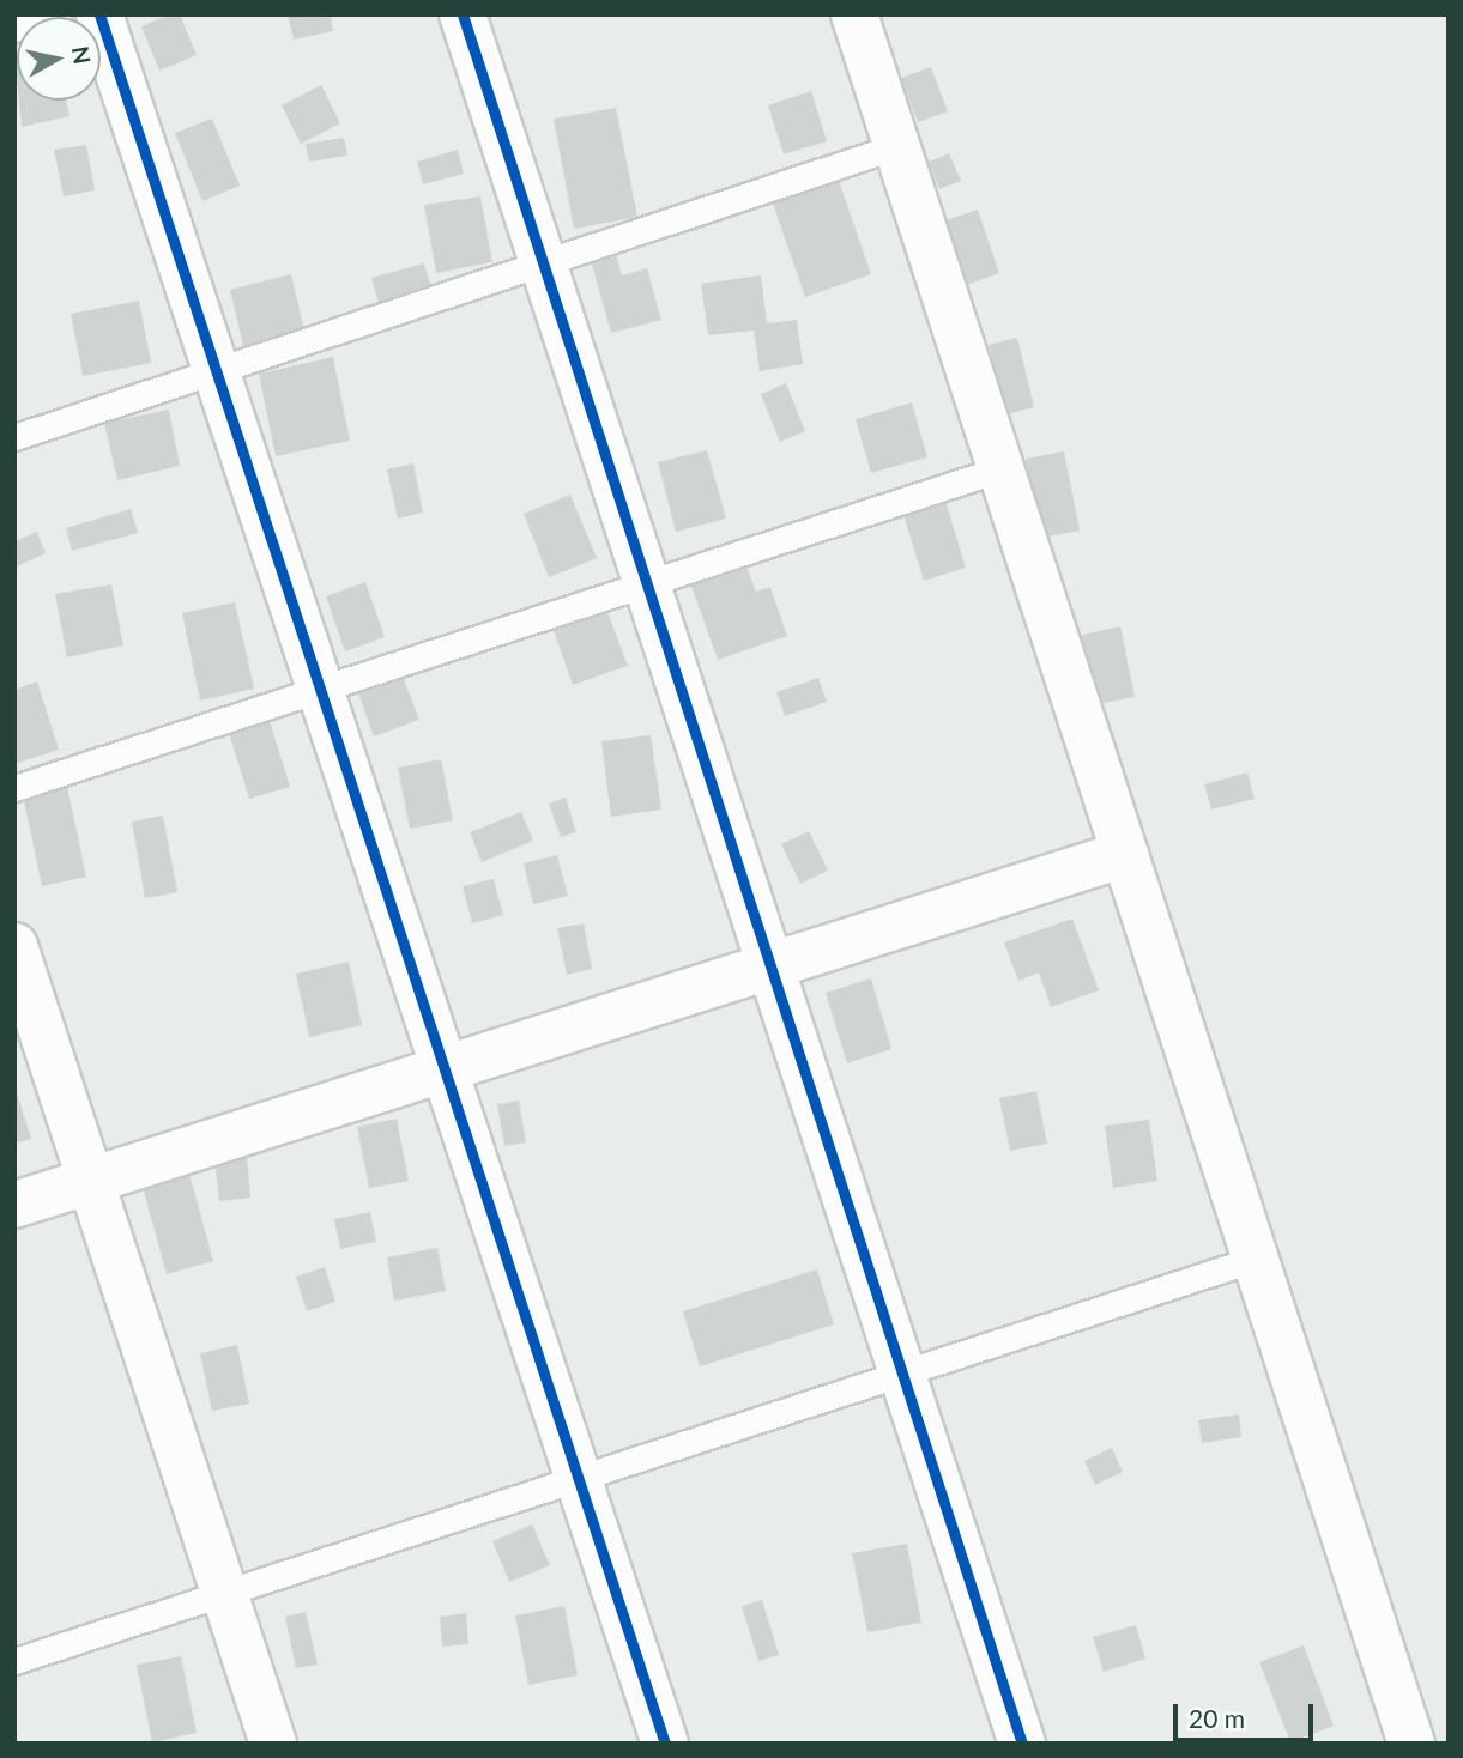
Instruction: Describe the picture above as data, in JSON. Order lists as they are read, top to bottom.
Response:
{
  "scale_bar": "20 m",
  "north": "right"
}
